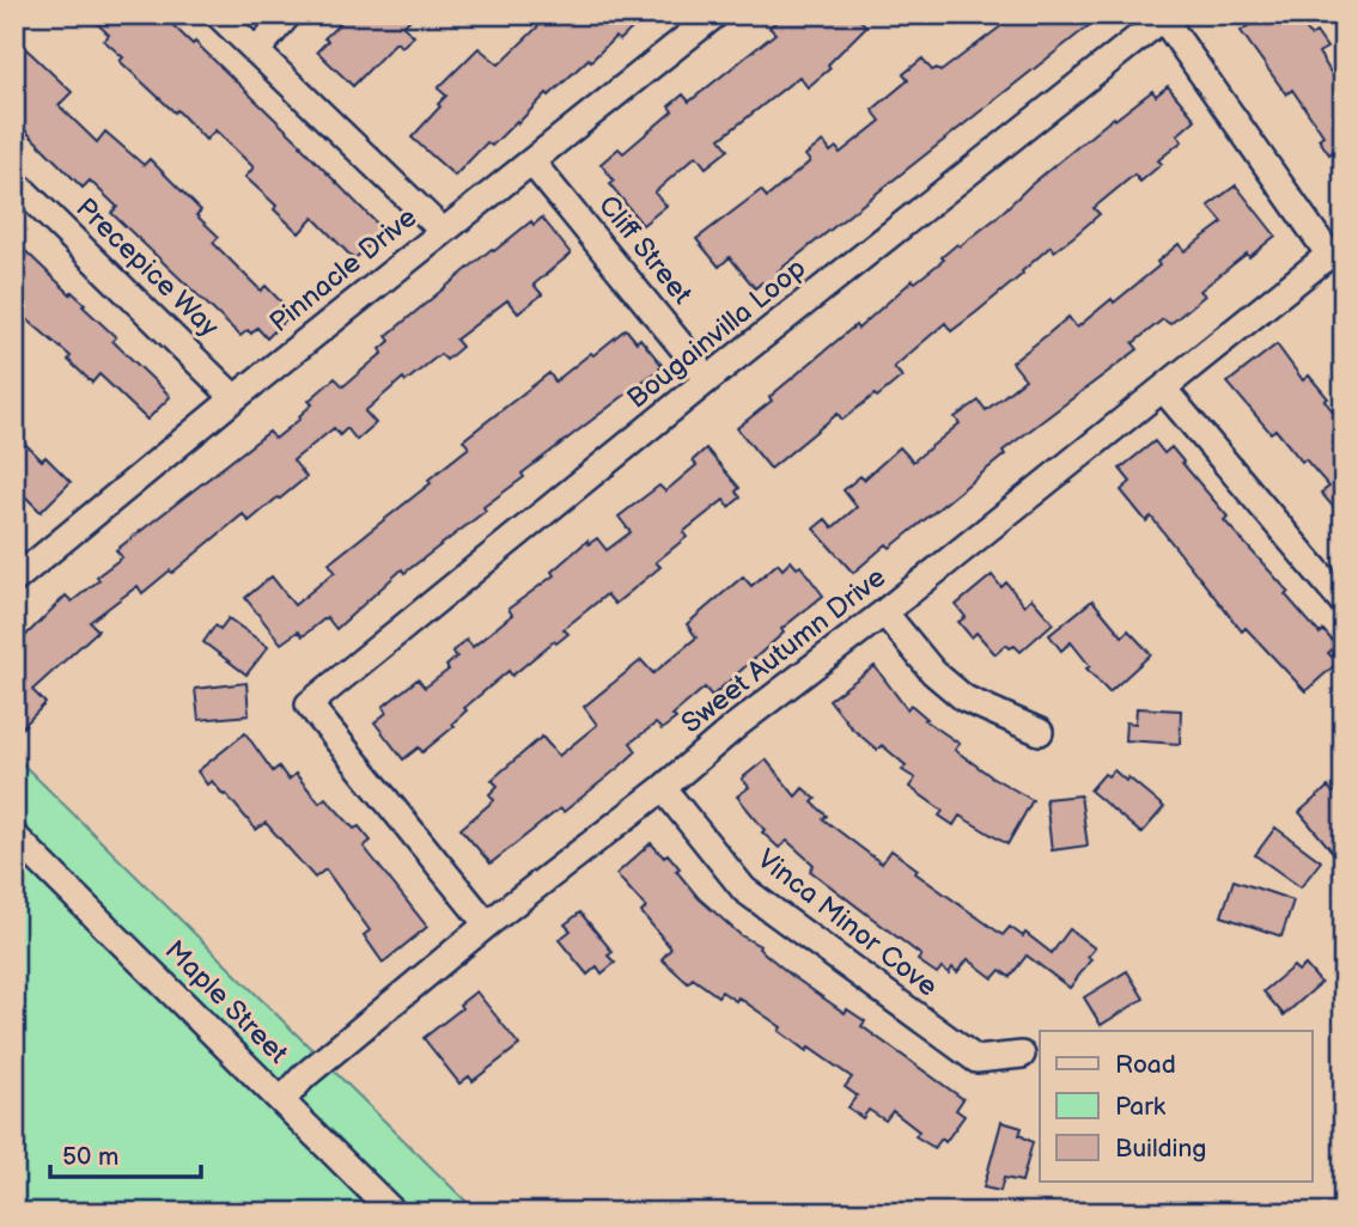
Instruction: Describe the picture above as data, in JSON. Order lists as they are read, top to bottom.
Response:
{
  "streets": {
    "street": [
      "Cliff Street",
      "Precepice Way",
      "Pinnacle Drive",
      "Bougainvilla Loop",
      "Sweet Autumn Drive",
      "Vinca Minor Cove",
      "Maple Street"
    ]
  },
  "crossings": [
    ["Cliff Street", "Pinnacle Drive"],
    ["Cliff Street", "Bougainvilla Loop"],
    ["Precepice Way", "Pinnacle Drive"],
    ["Bougainvilla Loop", "Sweet Autumn Drive"],
    ["Sweet Autumn Drive", "Vinca Minor Cove"],
    ["Sweet Autumn Drive", "Maple Street"]
  ],
  "legend": ["Road", "Park", "Building"],
  "scale_bar": "50 m"
}
